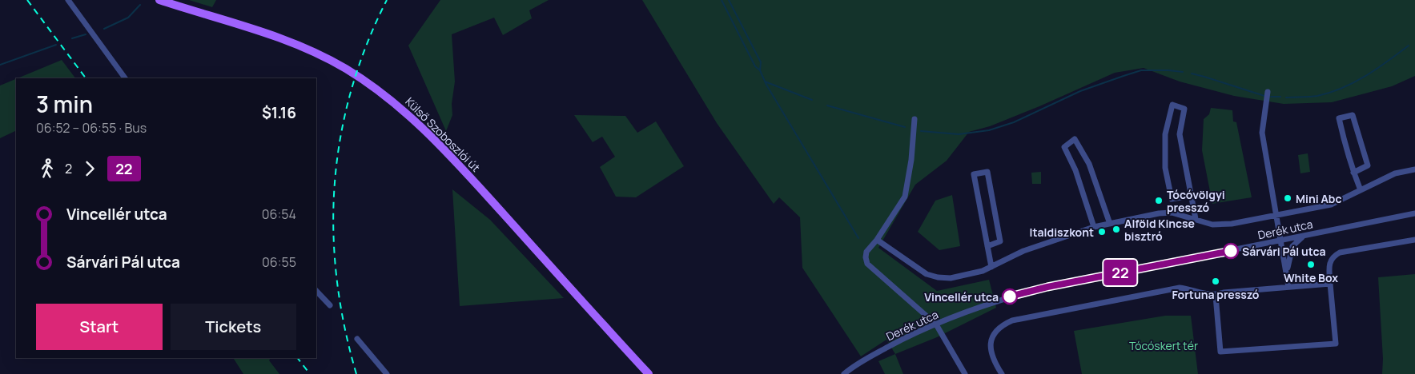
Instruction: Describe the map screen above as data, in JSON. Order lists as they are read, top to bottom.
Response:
{
  "streets": {
    "main road": ["Külső Szoboszlói út"],
    "street": ["Derék utca"]
  },
  "parks": ["Tócóskert tér"],
  "places": [
    "Mini Abc",
    "Tócóvölgyi presszó",
    "Alföld Kincse bisztró",
    "Italdiszkont",
    "Sárvári Pál utca",
    "White Box",
    "Fortuna presszó",
    "Vincellér utca"
  ],
  "lines": ["bus line 22"],
  "page": {
    "on_map": "22",
    "heading": ["3 min", "06:52 – 06:55 · Bus", "$1.16"],
    "legs": ["2", "22"],
    "list": [
      {
        "name": "Vincellér utca",
        "value": "06:54"
      },
      {
        "name": "Sárvári Pál utca",
        "value": "06:55"
      }
    ],
    "buttons": ["Start", "Tickets"]
  }
}
